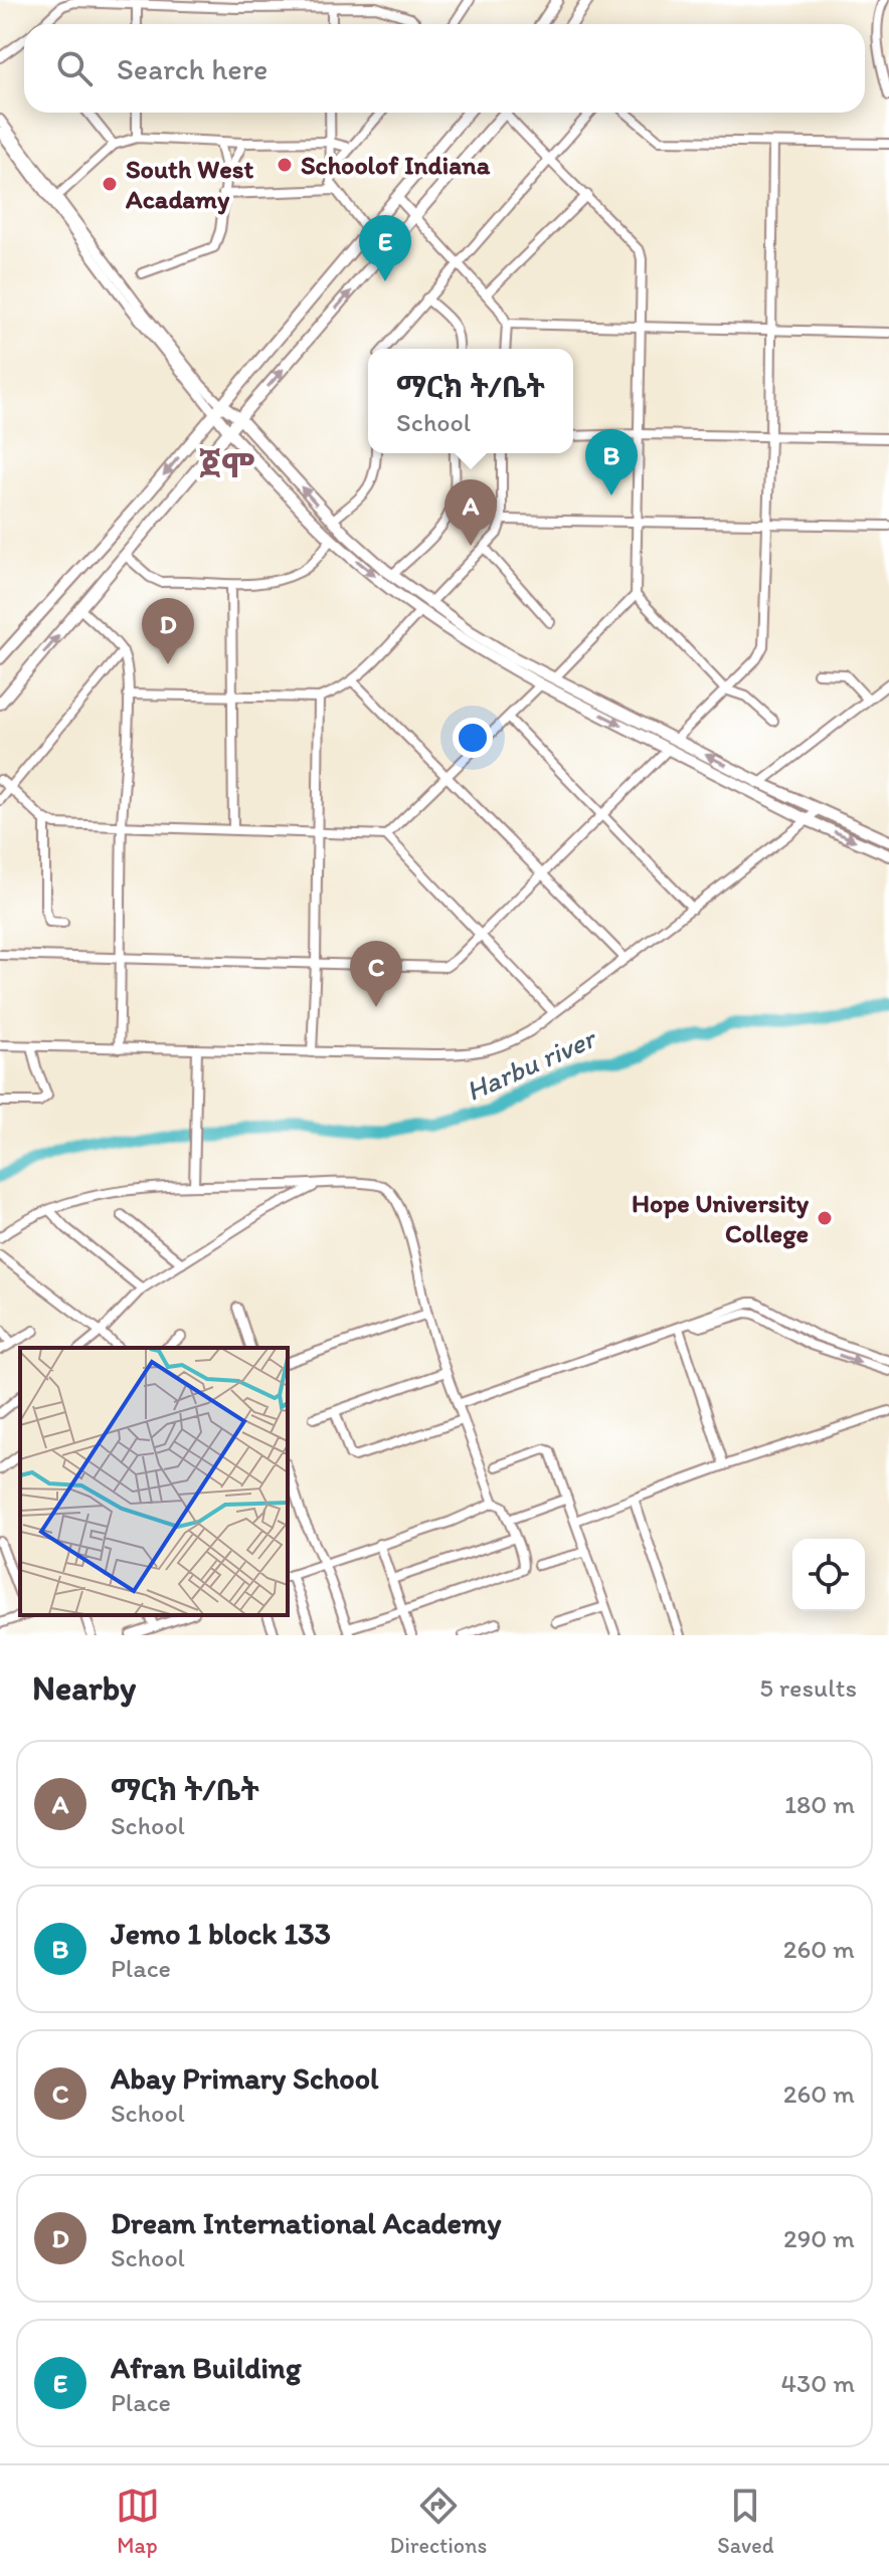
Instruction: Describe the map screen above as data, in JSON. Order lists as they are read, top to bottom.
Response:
{
  "districts": ["ጀሞ"],
  "water": ["Harbu river"],
  "places": ["Schoolof Indiana", "South West Acadamy", "Hope University College"],
  "page": {
    "search": "Search here",
    "pins": [
      "E",
      "B",
      "A",
      "D",
      "C"
    ],
    "popup": ["ማርክ ት/ቤት", "School"],
    "heading": ["Nearby", "5 results"],
    "list": [
      {
        "mark": "A",
        "name": "ማርክ ት/ቤት",
        "note": "School",
        "value": "180 m"
      },
      {
        "mark": "B",
        "name": "Jemo 1 block 133",
        "note": "Place",
        "value": "260 m"
      },
      {
        "mark": "C",
        "name": "Abay Primary School",
        "note": "School",
        "value": "260 m"
      },
      {
        "mark": "D",
        "name": "Dream International Academy",
        "note": "School",
        "value": "290 m"
      },
      {
        "mark": "E",
        "name": "Afran Building",
        "note": "Place",
        "value": "430 m"
      }
    ],
    "nav": ["Map", "Directions", "Saved"]
  }
}
